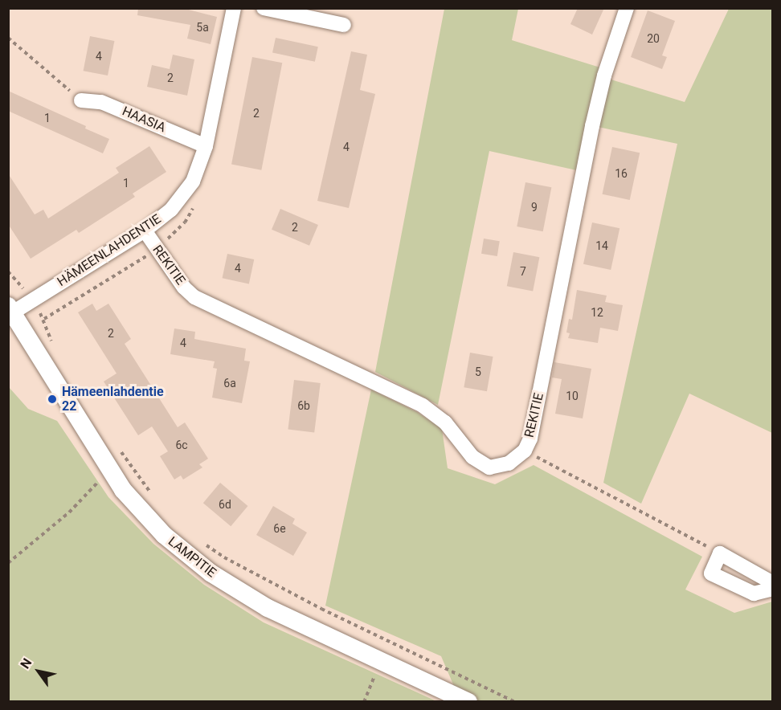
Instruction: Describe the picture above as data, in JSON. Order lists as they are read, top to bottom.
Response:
{
  "streets": {
    "street": [
      "HAASIA",
      "HÄMEENLAHDENTIE",
      "REKITIE",
      "LAMPITIE"
    ]
  },
  "crossings": [
    ["HAASIA", "HÄMEENLAHDENTIE"],
    ["HÄMEENLAHDENTIE", "REKITIE"],
    ["HÄMEENLAHDENTIE", "LAMPITIE"]
  ],
  "places": ["Hämeenlahdentie 22"],
  "house_numbers": [
    "5a",
    "20",
    "4",
    "2",
    "2",
    "1",
    "4",
    "16",
    "1",
    "9",
    "2",
    "14",
    "4",
    "7",
    "12",
    "2",
    "4",
    "5",
    "6a",
    "10",
    "6b",
    "6c",
    "6d",
    "6e"
  ],
  "north": "top left"
}
